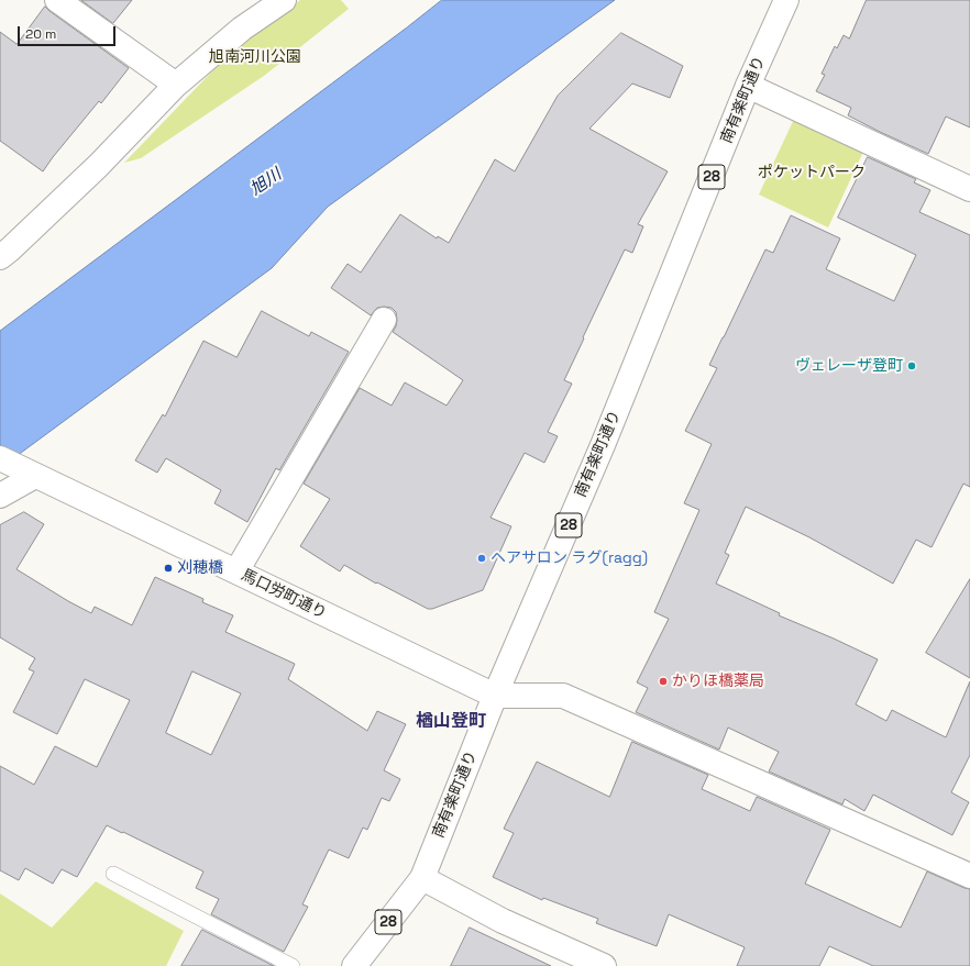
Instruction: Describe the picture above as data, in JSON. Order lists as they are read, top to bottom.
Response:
{
  "streets": {
    "street": ["南有楽町通り", "28", "馬口労町通り"]
  },
  "crossings": [
    ["南有楽町通り", "馬口労町通り"]
  ],
  "districts": ["楢山登町"],
  "water": ["旭川"],
  "parks": ["旭南河川公園", "ポケットパーク"],
  "places": [
    "ヴェレーザ登町",
    "ヘアサロン ラグ(ragg)",
    "刈穂橋",
    "かりほ橋薬局"
  ],
  "scale_bar": "20 m"
}
